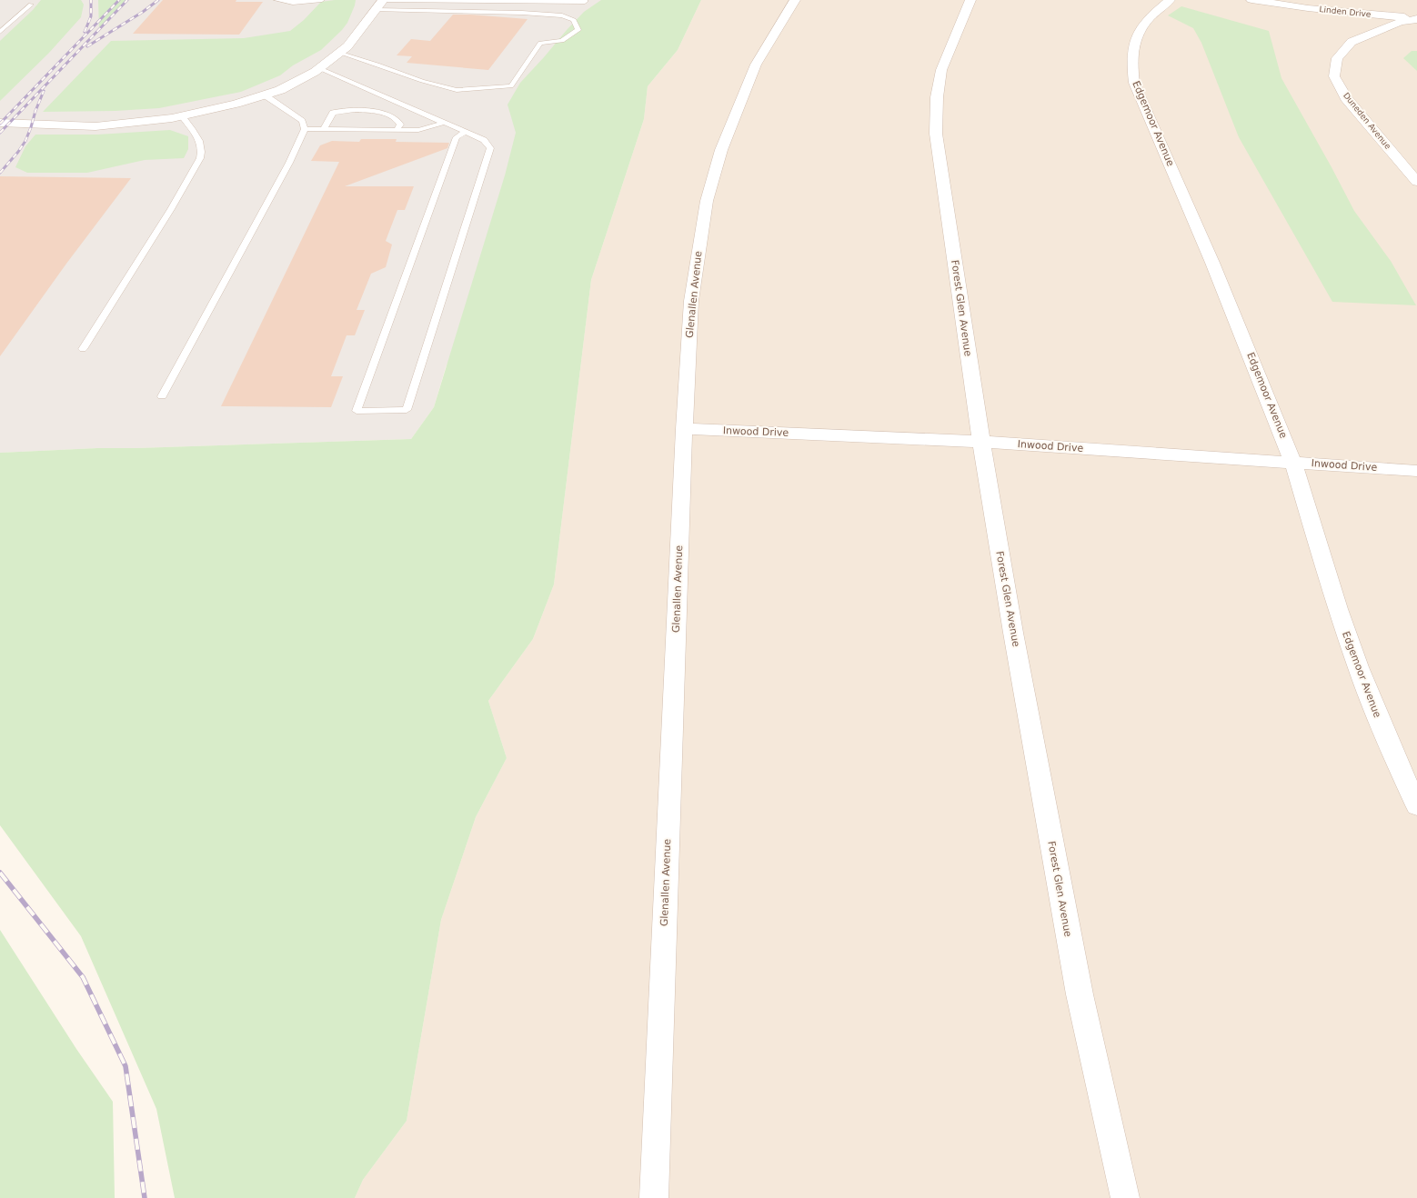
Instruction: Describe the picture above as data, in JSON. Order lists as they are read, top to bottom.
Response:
{
  "streets": {
    "street": [
      "Linden Drive",
      "Duneden Avenue",
      "Edgemoor Avenue",
      "Glenallen Avenue",
      "Forest Glen Avenue",
      "Inwood Drive"
    ]
  },
  "crossings": [
    ["Linden Drive", "Duneden Avenue"],
    ["Edgemoor Avenue", "Inwood Drive"],
    ["Glenallen Avenue", "Inwood Drive"],
    ["Forest Glen Avenue", "Inwood Drive"]
  ]
}
